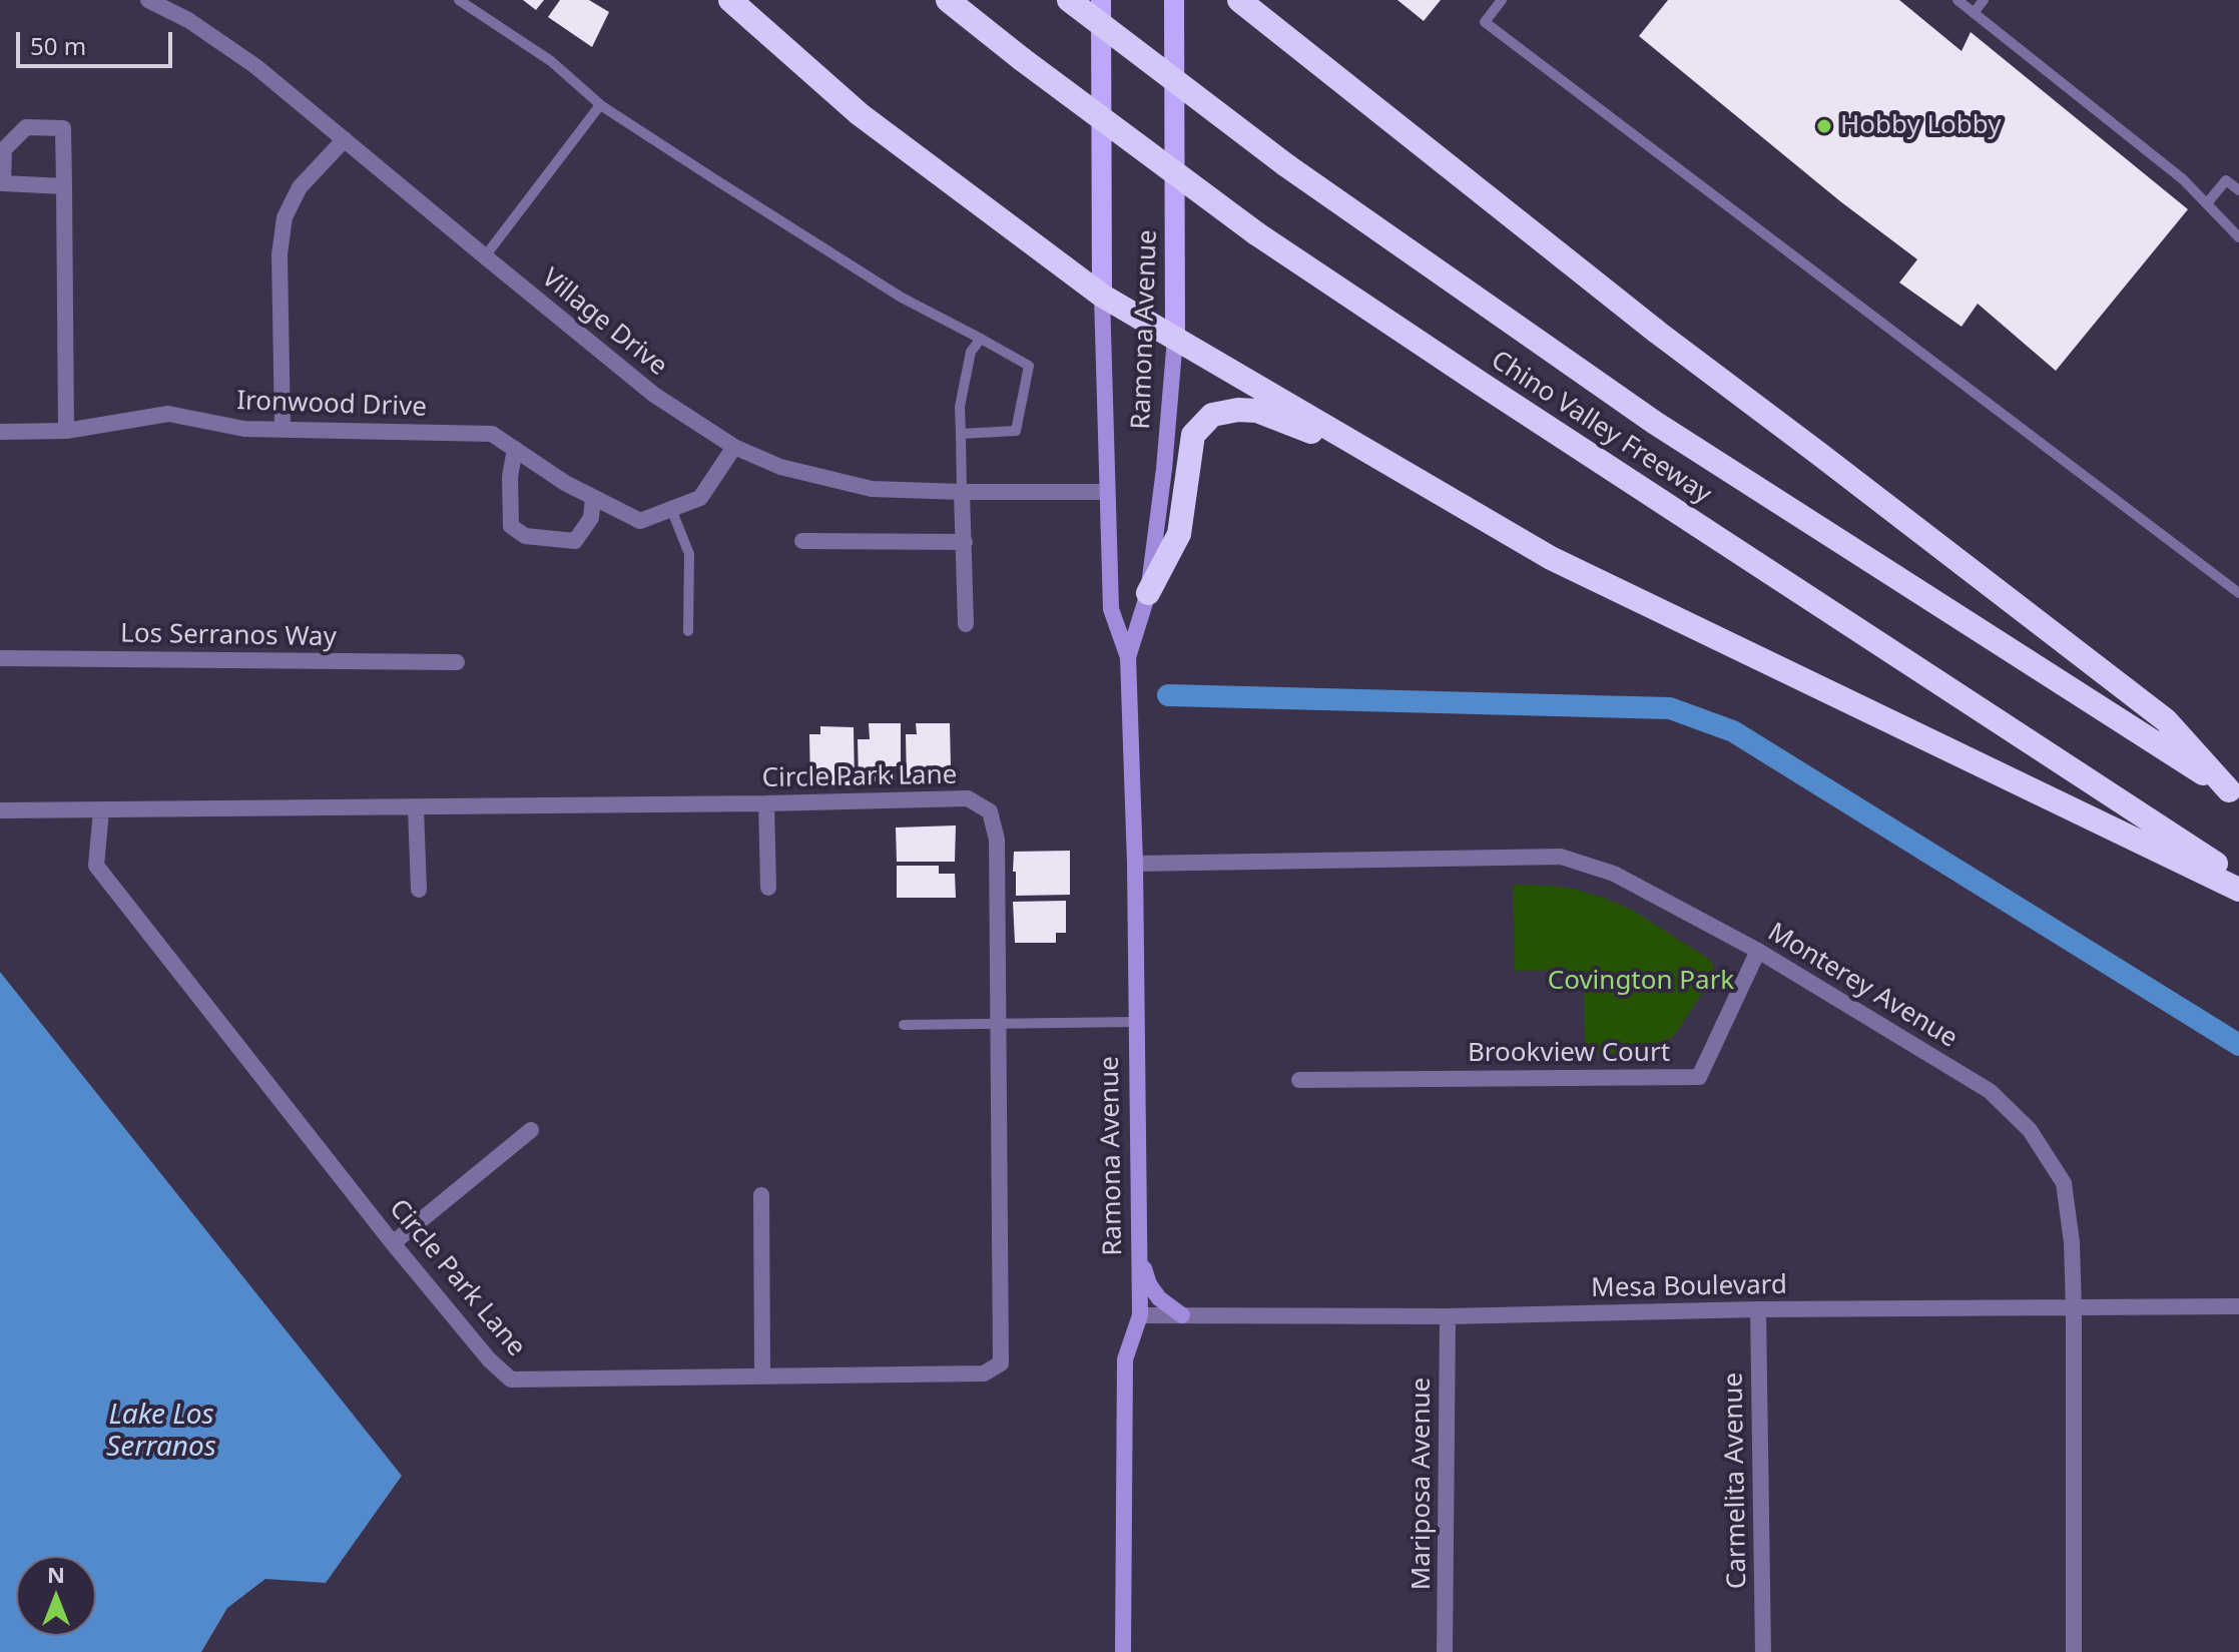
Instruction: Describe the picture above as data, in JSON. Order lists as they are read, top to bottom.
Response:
{
  "streets": {
    "highway": ["Chino Valley Freeway"],
    "main road": ["Ramona Avenue"],
    "street": [
      "Village Drive",
      "Ironwood Drive",
      "Los Serranos Way",
      "Circle Park Lane",
      "Monterey Avenue",
      "Brookview Court",
      "Mesa Boulevard",
      "Carmelita Avenue",
      "Mariposa Avenue"
    ]
  },
  "crossings": [
    ["Village Drive", "Ramona Avenue"],
    ["Village Drive", "Ironwood Drive"],
    ["Ramona Avenue", "Monterey Avenue"],
    ["Ramona Avenue", "Mesa Boulevard"],
    ["Monterey Avenue", "Brookview Court"],
    ["Monterey Avenue", "Mesa Boulevard"],
    ["Mesa Boulevard", "Carmelita Avenue"],
    ["Mesa Boulevard", "Mariposa Avenue"]
  ],
  "water": ["Lake Los Serranos"],
  "parks": ["Covington Park"],
  "places": ["Hobby Lobby"],
  "scale_bar": "50 m",
  "north": "top"
}
